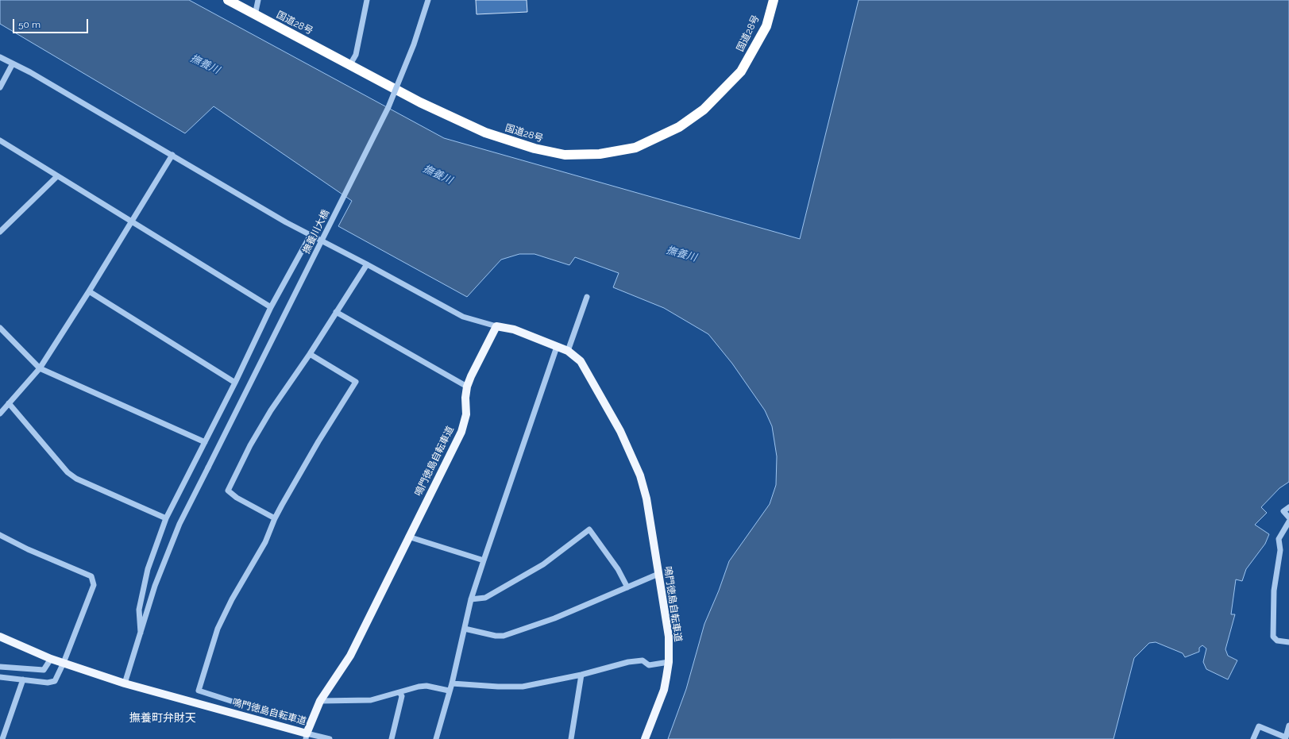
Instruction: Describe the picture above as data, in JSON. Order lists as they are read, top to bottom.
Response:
{
  "streets": {
    "highway": ["国道28号"],
    "main road": ["鳴門徳島自転車道"],
    "street": ["撫養川大橋"]
  },
  "crossings": [
    ["撫養川大橋", "鳴門徳島自転車道"]
  ],
  "districts": ["撫養町弁財天"],
  "water": ["撫養川"],
  "scale_bar": "50 m"
}
